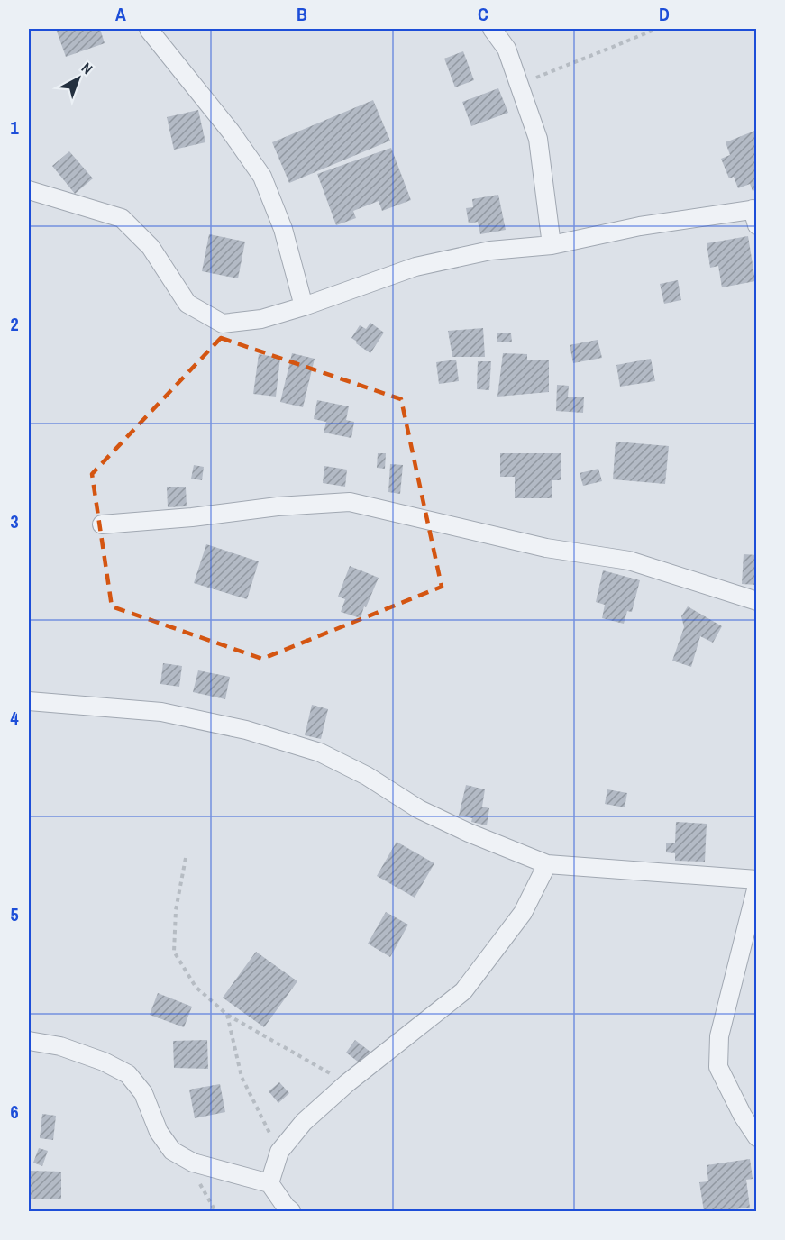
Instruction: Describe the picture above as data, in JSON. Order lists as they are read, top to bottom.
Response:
{
  "north": "top right",
  "grid": {
    "columns": [
      "A",
      "B",
      "C",
      "D"
    ],
    "rows": [
      "1",
      "2",
      "3",
      "4",
      "5",
      "6"
    ]
  }
}
